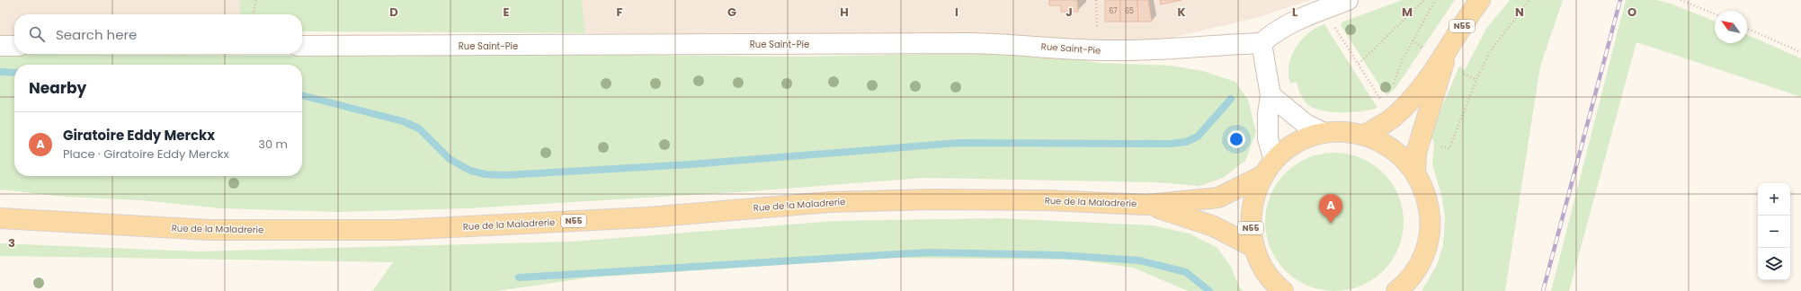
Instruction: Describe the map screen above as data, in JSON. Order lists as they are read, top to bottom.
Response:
{
  "streets": {
    "main road": ["N55", "Rue de la Maladrerie"],
    "street": ["Rue Saint-Pie"]
  },
  "crossings": [
    ["N55", "Rue de la Maladrerie"]
  ],
  "house_numbers": ["67", "65"],
  "north": "top left",
  "page": {
    "search": "Search here",
    "heading": "Nearby",
    "list": [
      {
        "mark": "A",
        "name": "Giratoire Eddy Merckx",
        "note": "Place · Giratoire Eddy Merckx",
        "value": "30 m"
      }
    ],
    "map_buttons": ["+", "−"],
    "pins": "A"
  },
  "grid": {
    "columns": [
      "D",
      "E",
      "F",
      "G",
      "H",
      "I",
      "J",
      "K",
      "L",
      "M",
      "N",
      "O"
    ],
    "rows": ["3"]
  }
}
